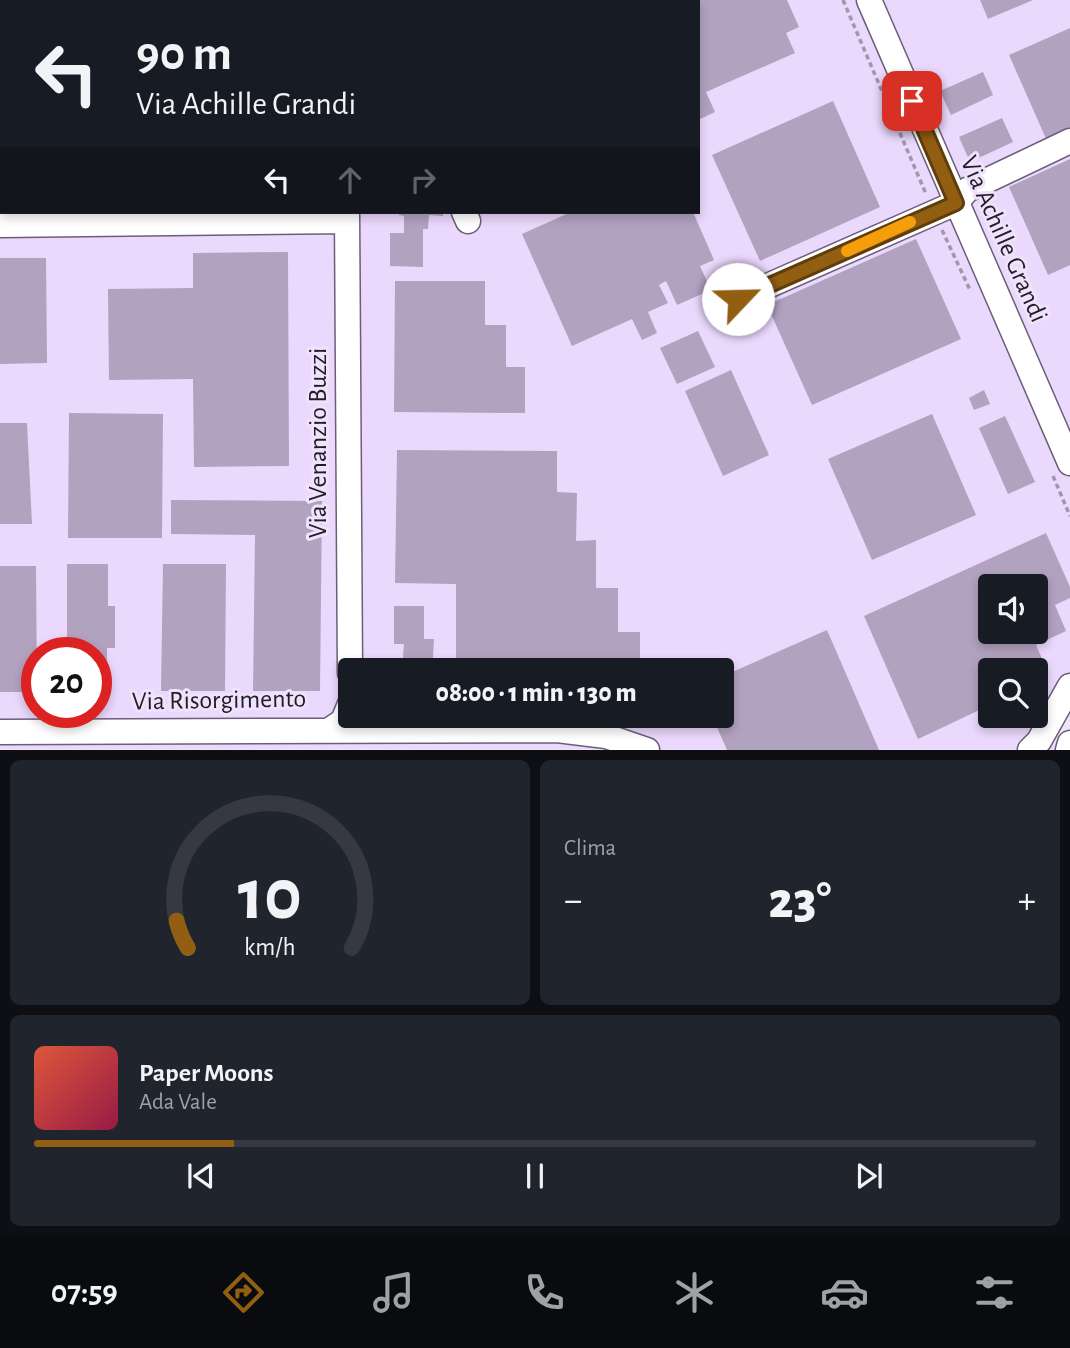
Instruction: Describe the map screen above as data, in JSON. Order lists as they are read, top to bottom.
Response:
{
  "streets": {
    "street": ["Via Achille Grandi", "Via Venanzio Buzzi", "Via Risorgimento"]
  },
  "page": {
    "turn": ["90 m", "Via Achille Grandi"],
    "limit": "20",
    "trip": "08:00 · 1 min · 130 m",
    "tile": "Clima",
    "heat": ["−", "23°", "+"],
    "song": ["Paper Moons", "Ada Vale"],
    "tabs": "07:59",
    "gauge": ["10", "km/h"]
  }
}
